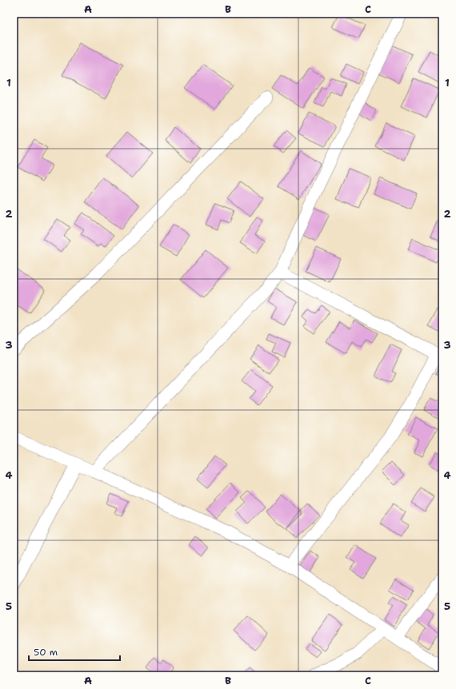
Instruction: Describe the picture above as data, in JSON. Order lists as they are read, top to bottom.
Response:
{
  "scale_bar": "50 m",
  "grid": {
    "columns": ["A", "B", "C"],
    "rows": [
      "1",
      "2",
      "3",
      "4",
      "5"
    ]
  }
}
